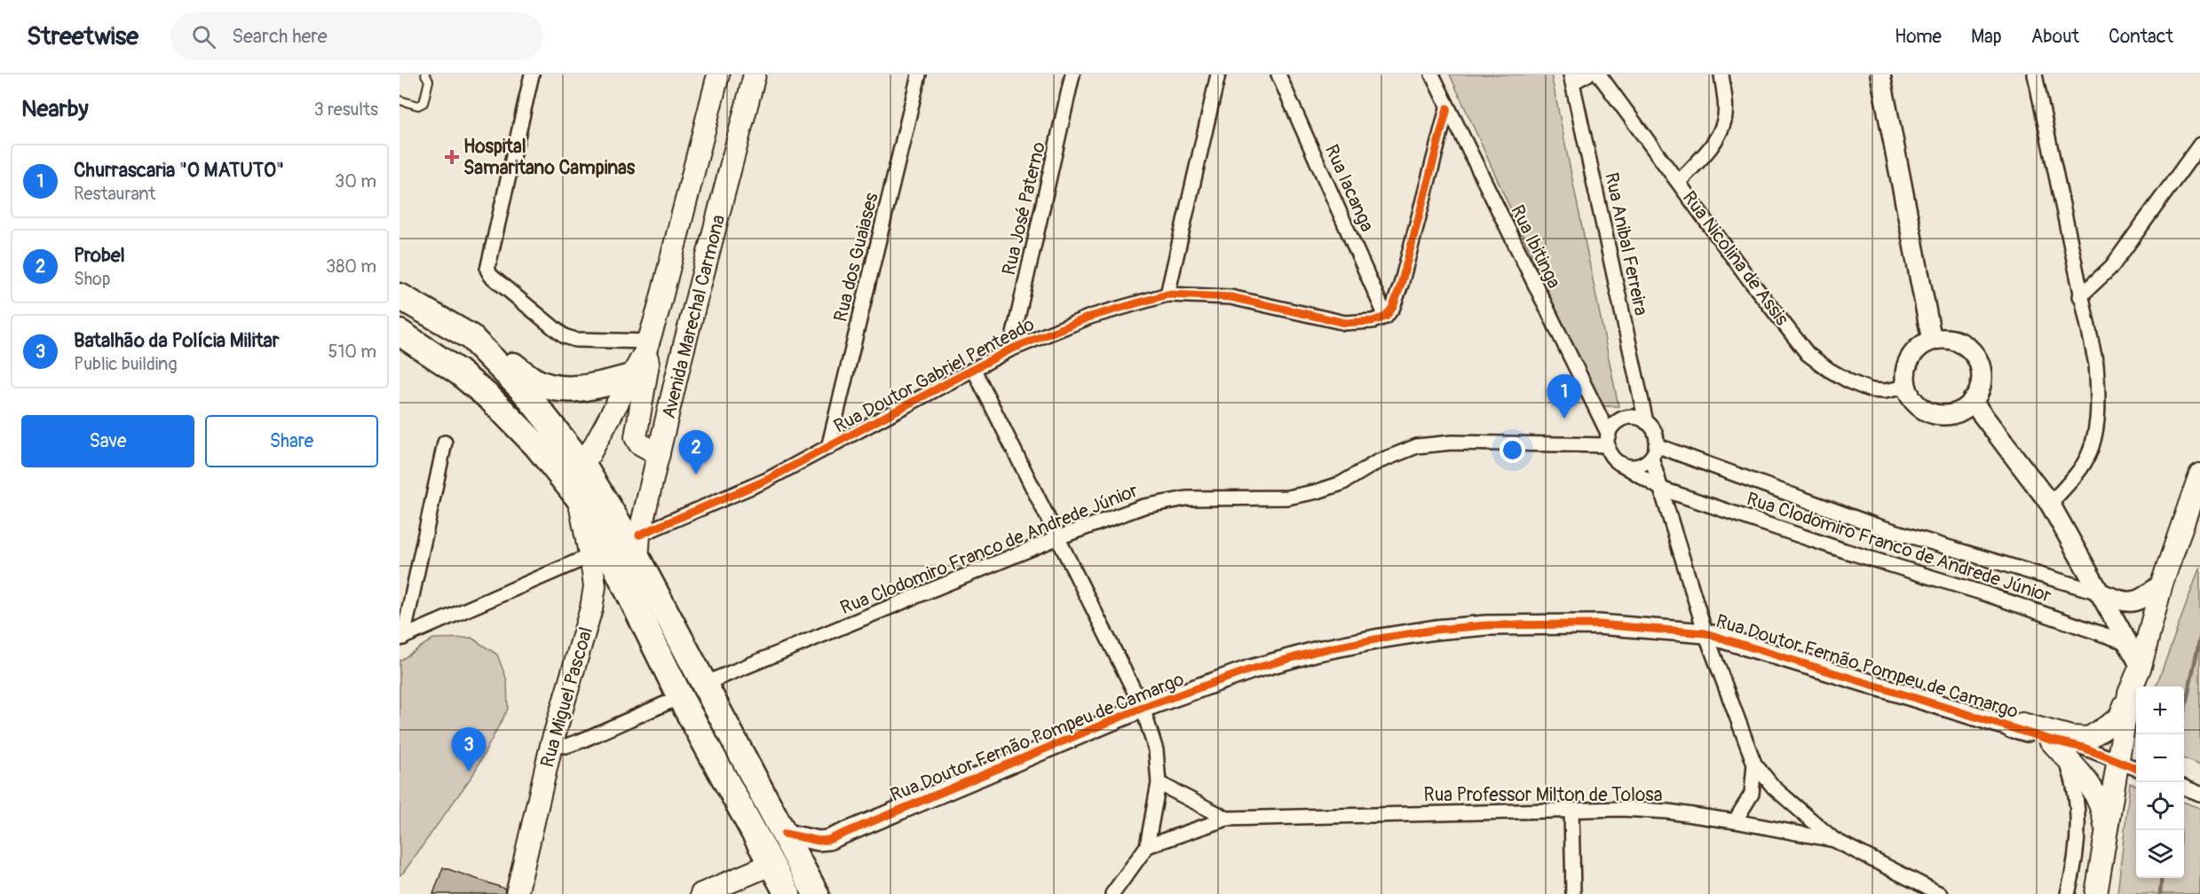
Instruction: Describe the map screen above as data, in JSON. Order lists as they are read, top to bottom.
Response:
{
  "streets": {
    "main road": ["Avenida Marechal Carmona", "Rua Miguel Pascoal"],
    "street": [
      "Rua Iacanga",
      "Rua José Paterno",
      "Rua Anibal Ferreira",
      "Rua Ibitinga",
      "Rua dos Guaiases",
      "Rua Nicolina de Assis",
      "Rua Doutor Gabriel Penteado",
      "Rua Clodomiro Franco de Andrede Júnior",
      "Rua Doutor Fernão Pompeu de Camargo",
      "Rua Professor Milton de Tolosa"
    ]
  },
  "crossings": [
    ["Rua Iacanga", "Rua Doutor Gabriel Penteado"],
    ["Rua José Paterno", "Rua Doutor Gabriel Penteado"],
    ["Rua Anibal Ferreira", "Rua Ibitinga"],
    ["Rua Anibal Ferreira", "Rua Clodomiro Franco de Andrede Júnior"],
    ["Rua Anibal Ferreira", "Rua Doutor Fernão Pompeu de Camargo"],
    ["Rua Anibal Ferreira", "Rua Professor Milton de Tolosa"],
    ["Rua Ibitinga", "Rua Clodomiro Franco de Andrede Júnior"],
    ["Rua dos Guaiases", "Rua Doutor Gabriel Penteado"],
    ["Avenida Marechal Carmona", "Rua Doutor Gabriel Penteado"],
    ["Avenida Marechal Carmona", "Rua Miguel Pascoal"]
  ],
  "places": {
    "health": ["Hospital Samaritano Campinas"]
  },
  "page": {
    "header": "Streetwise",
    "search": "Search here",
    "nav": [
      "Home",
      "Map",
      "About",
      "Contact"
    ],
    "heading": ["Nearby", "3 results"],
    "list": [
      {
        "mark": "1",
        "name": "Churrascaria \"O MATUTO\"",
        "note": "Restaurant",
        "value": "30 m"
      },
      {
        "mark": "2",
        "name": "Probel",
        "note": "Shop",
        "value": "380 m"
      },
      {
        "mark": "3",
        "name": "Batalhão da Polícia Militar",
        "note": "Public building",
        "value": "510 m"
      }
    ],
    "pins": ["1", "2", "3"],
    "buttons": ["Save", "Share"],
    "map_buttons": ["+", "−"]
  }
}
